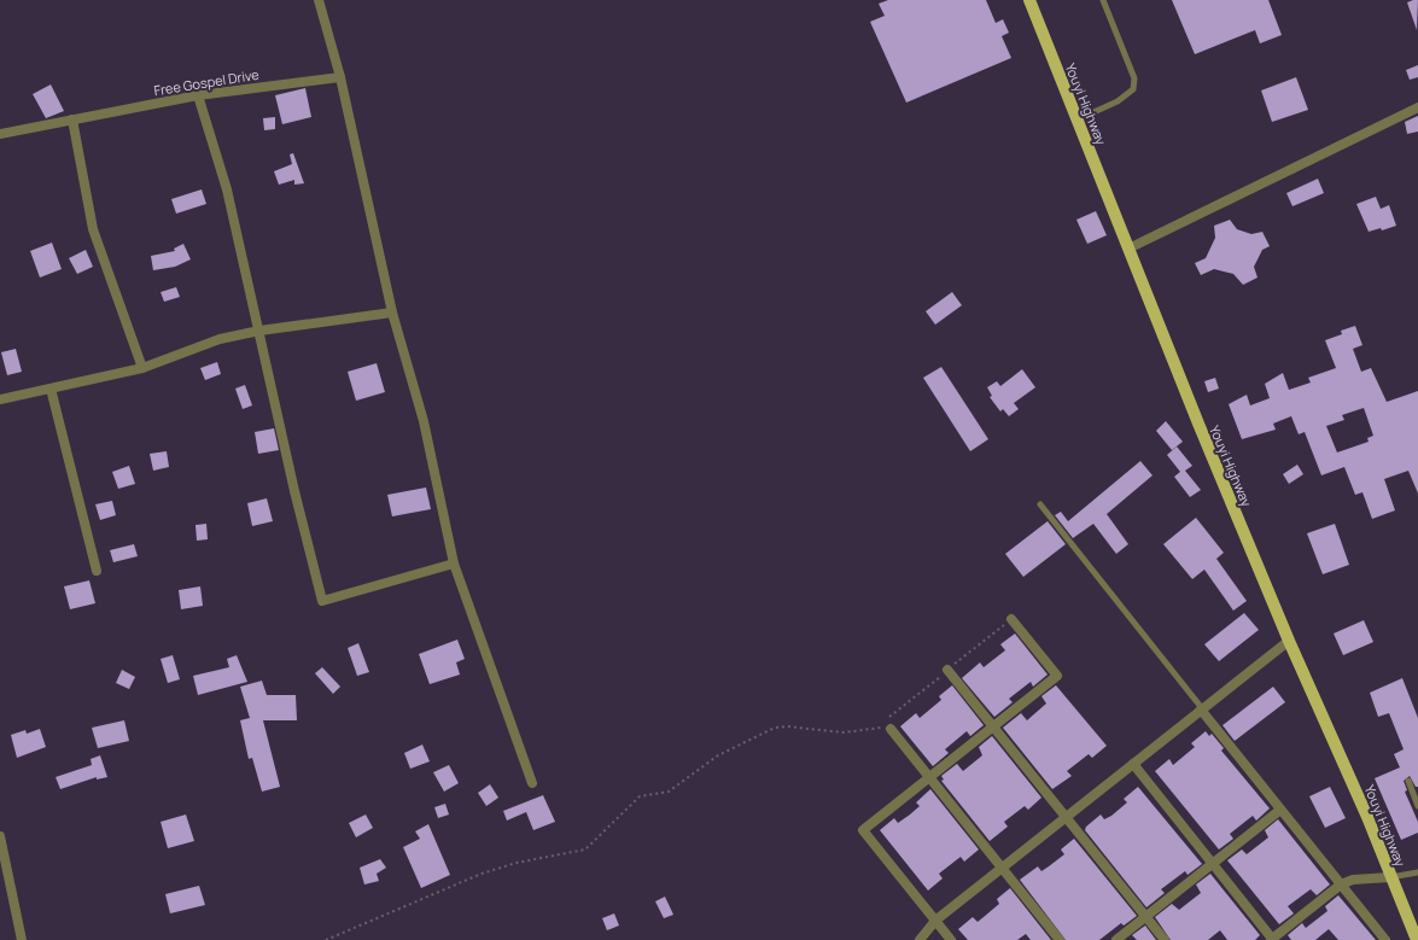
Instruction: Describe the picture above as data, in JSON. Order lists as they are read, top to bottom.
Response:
{
  "streets": {
    "main road": ["Youyi Highway"],
    "street": ["Free Gospel Drive"]
  }
}
